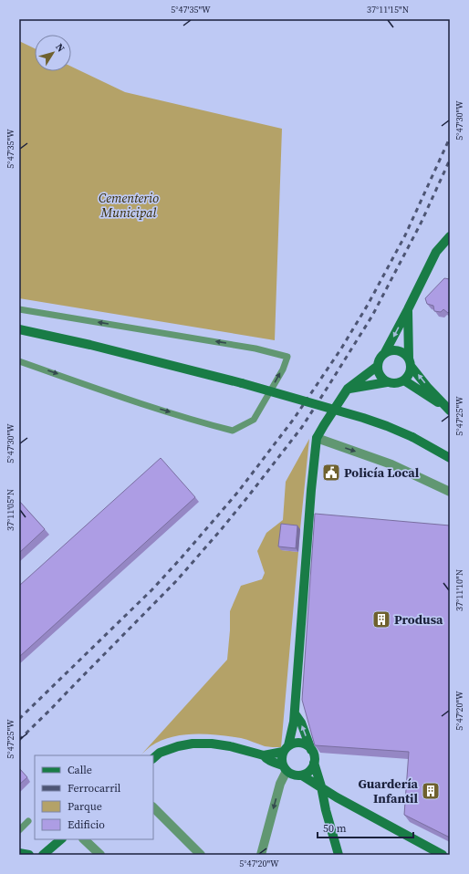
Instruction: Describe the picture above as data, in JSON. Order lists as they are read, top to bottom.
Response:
{
  "parks": ["Cementerio Municipal"],
  "places": {
    "public building": ["Policía Local"],
    "building": ["Produsa", "Guardería Infantil"]
  },
  "legend": [
    "Calle",
    "Ferrocarril",
    "Parque",
    "Edificio"
  ],
  "scale_bar": "50 m",
  "north": "top right",
  "coordinates": [
    "5°47'35\"W",
    "37°11'15\"N",
    "5°47'30\"W",
    "5°47'25\"W",
    "37°11'05\"N",
    "37°11'10\"N",
    "5°47'20\"W"
  ]
}
